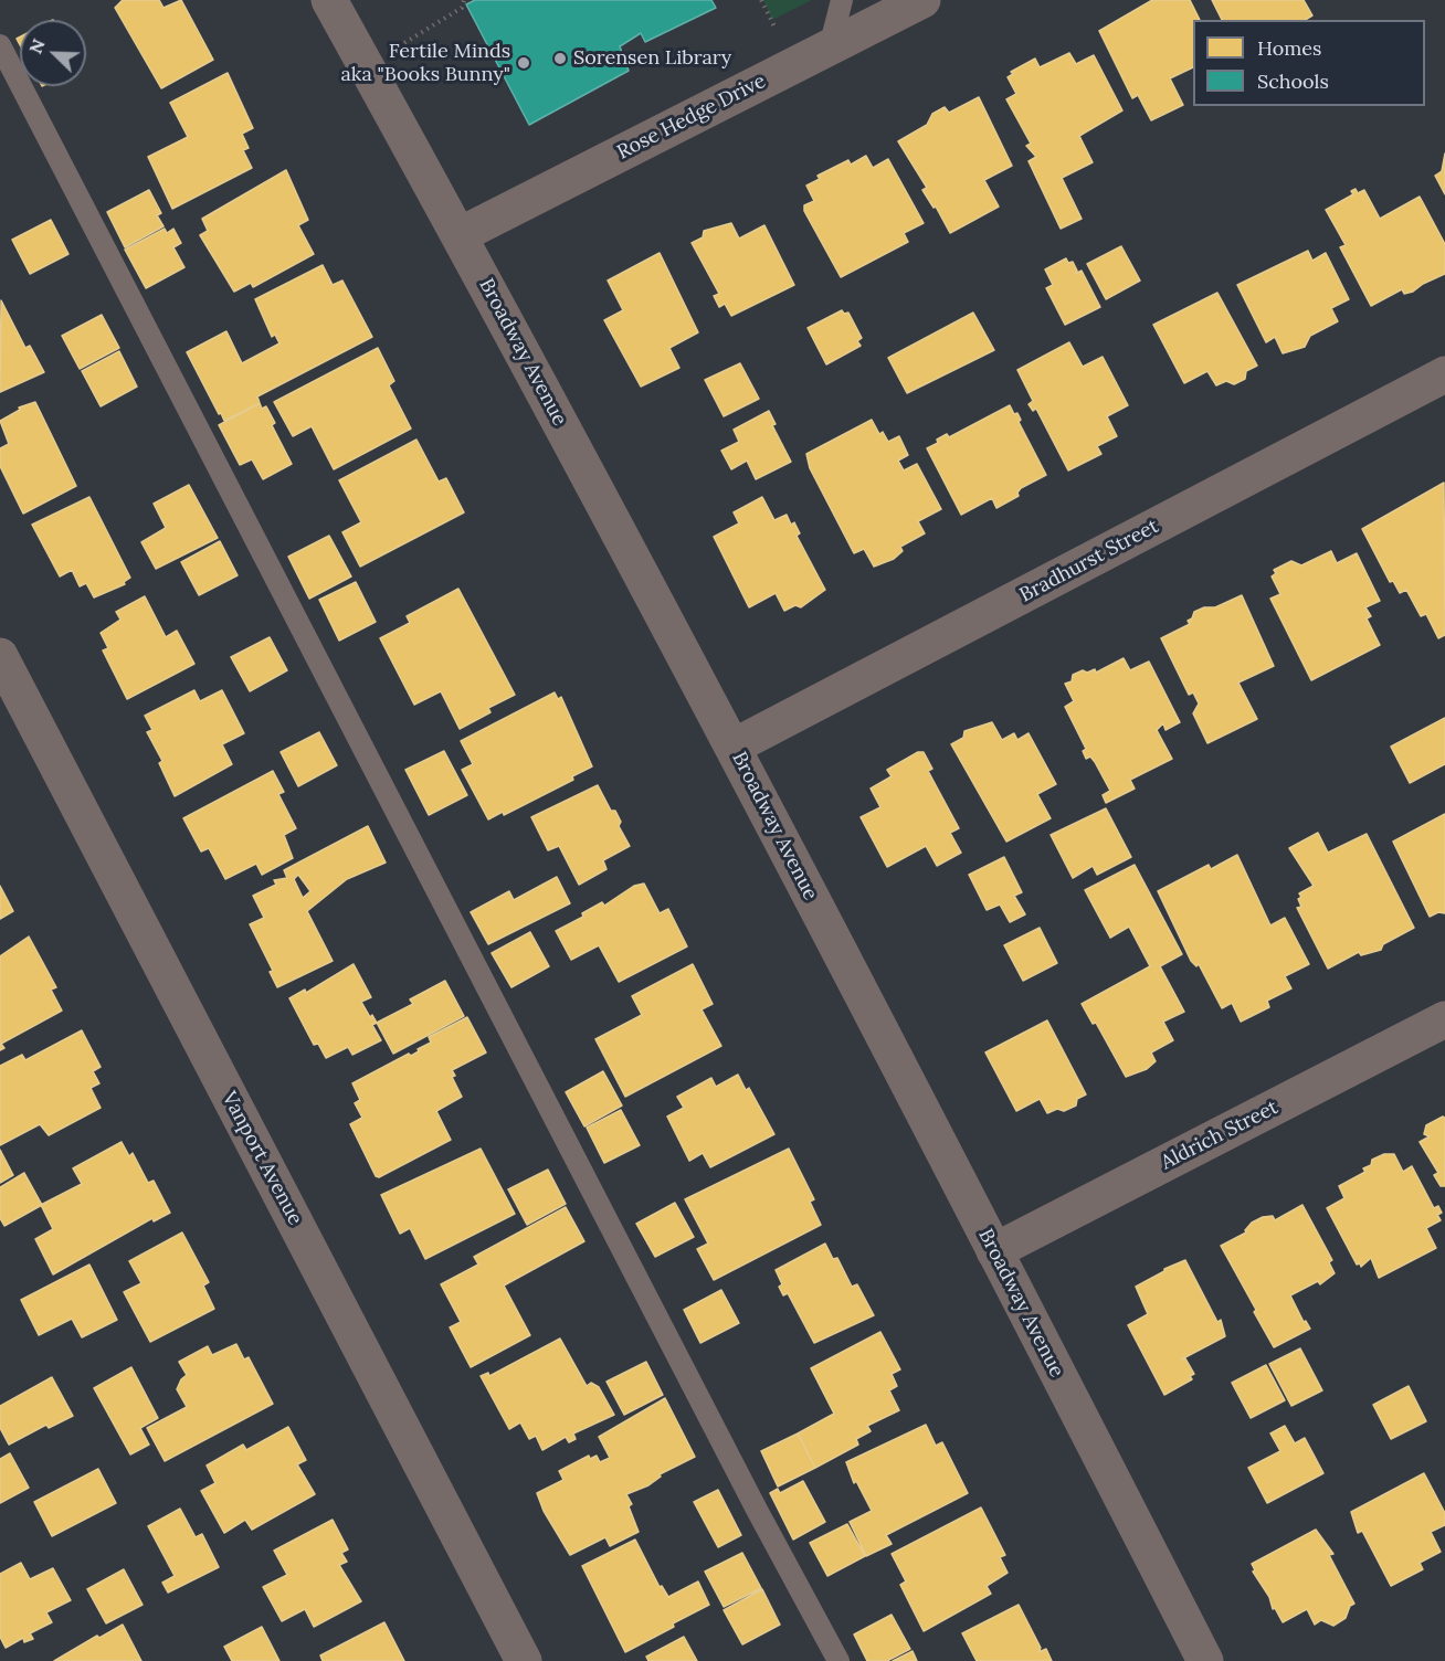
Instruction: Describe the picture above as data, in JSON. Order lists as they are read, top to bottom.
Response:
{
  "streets": {
    "street": [
      "Rose Hedge Drive",
      "Broadway Avenue",
      "Bradhurst Street",
      "Aldrich Street",
      "Vanport Avenue"
    ]
  },
  "crossings": [
    ["Rose Hedge Drive", "Broadway Avenue"],
    ["Broadway Avenue", "Bradhurst Street"],
    ["Broadway Avenue", "Aldrich Street"]
  ],
  "places": ["Sorensen Library", "Fertile Minds aka \"Books Bunny\""],
  "legend": ["Homes", "Schools"],
  "north": "top left"
}
